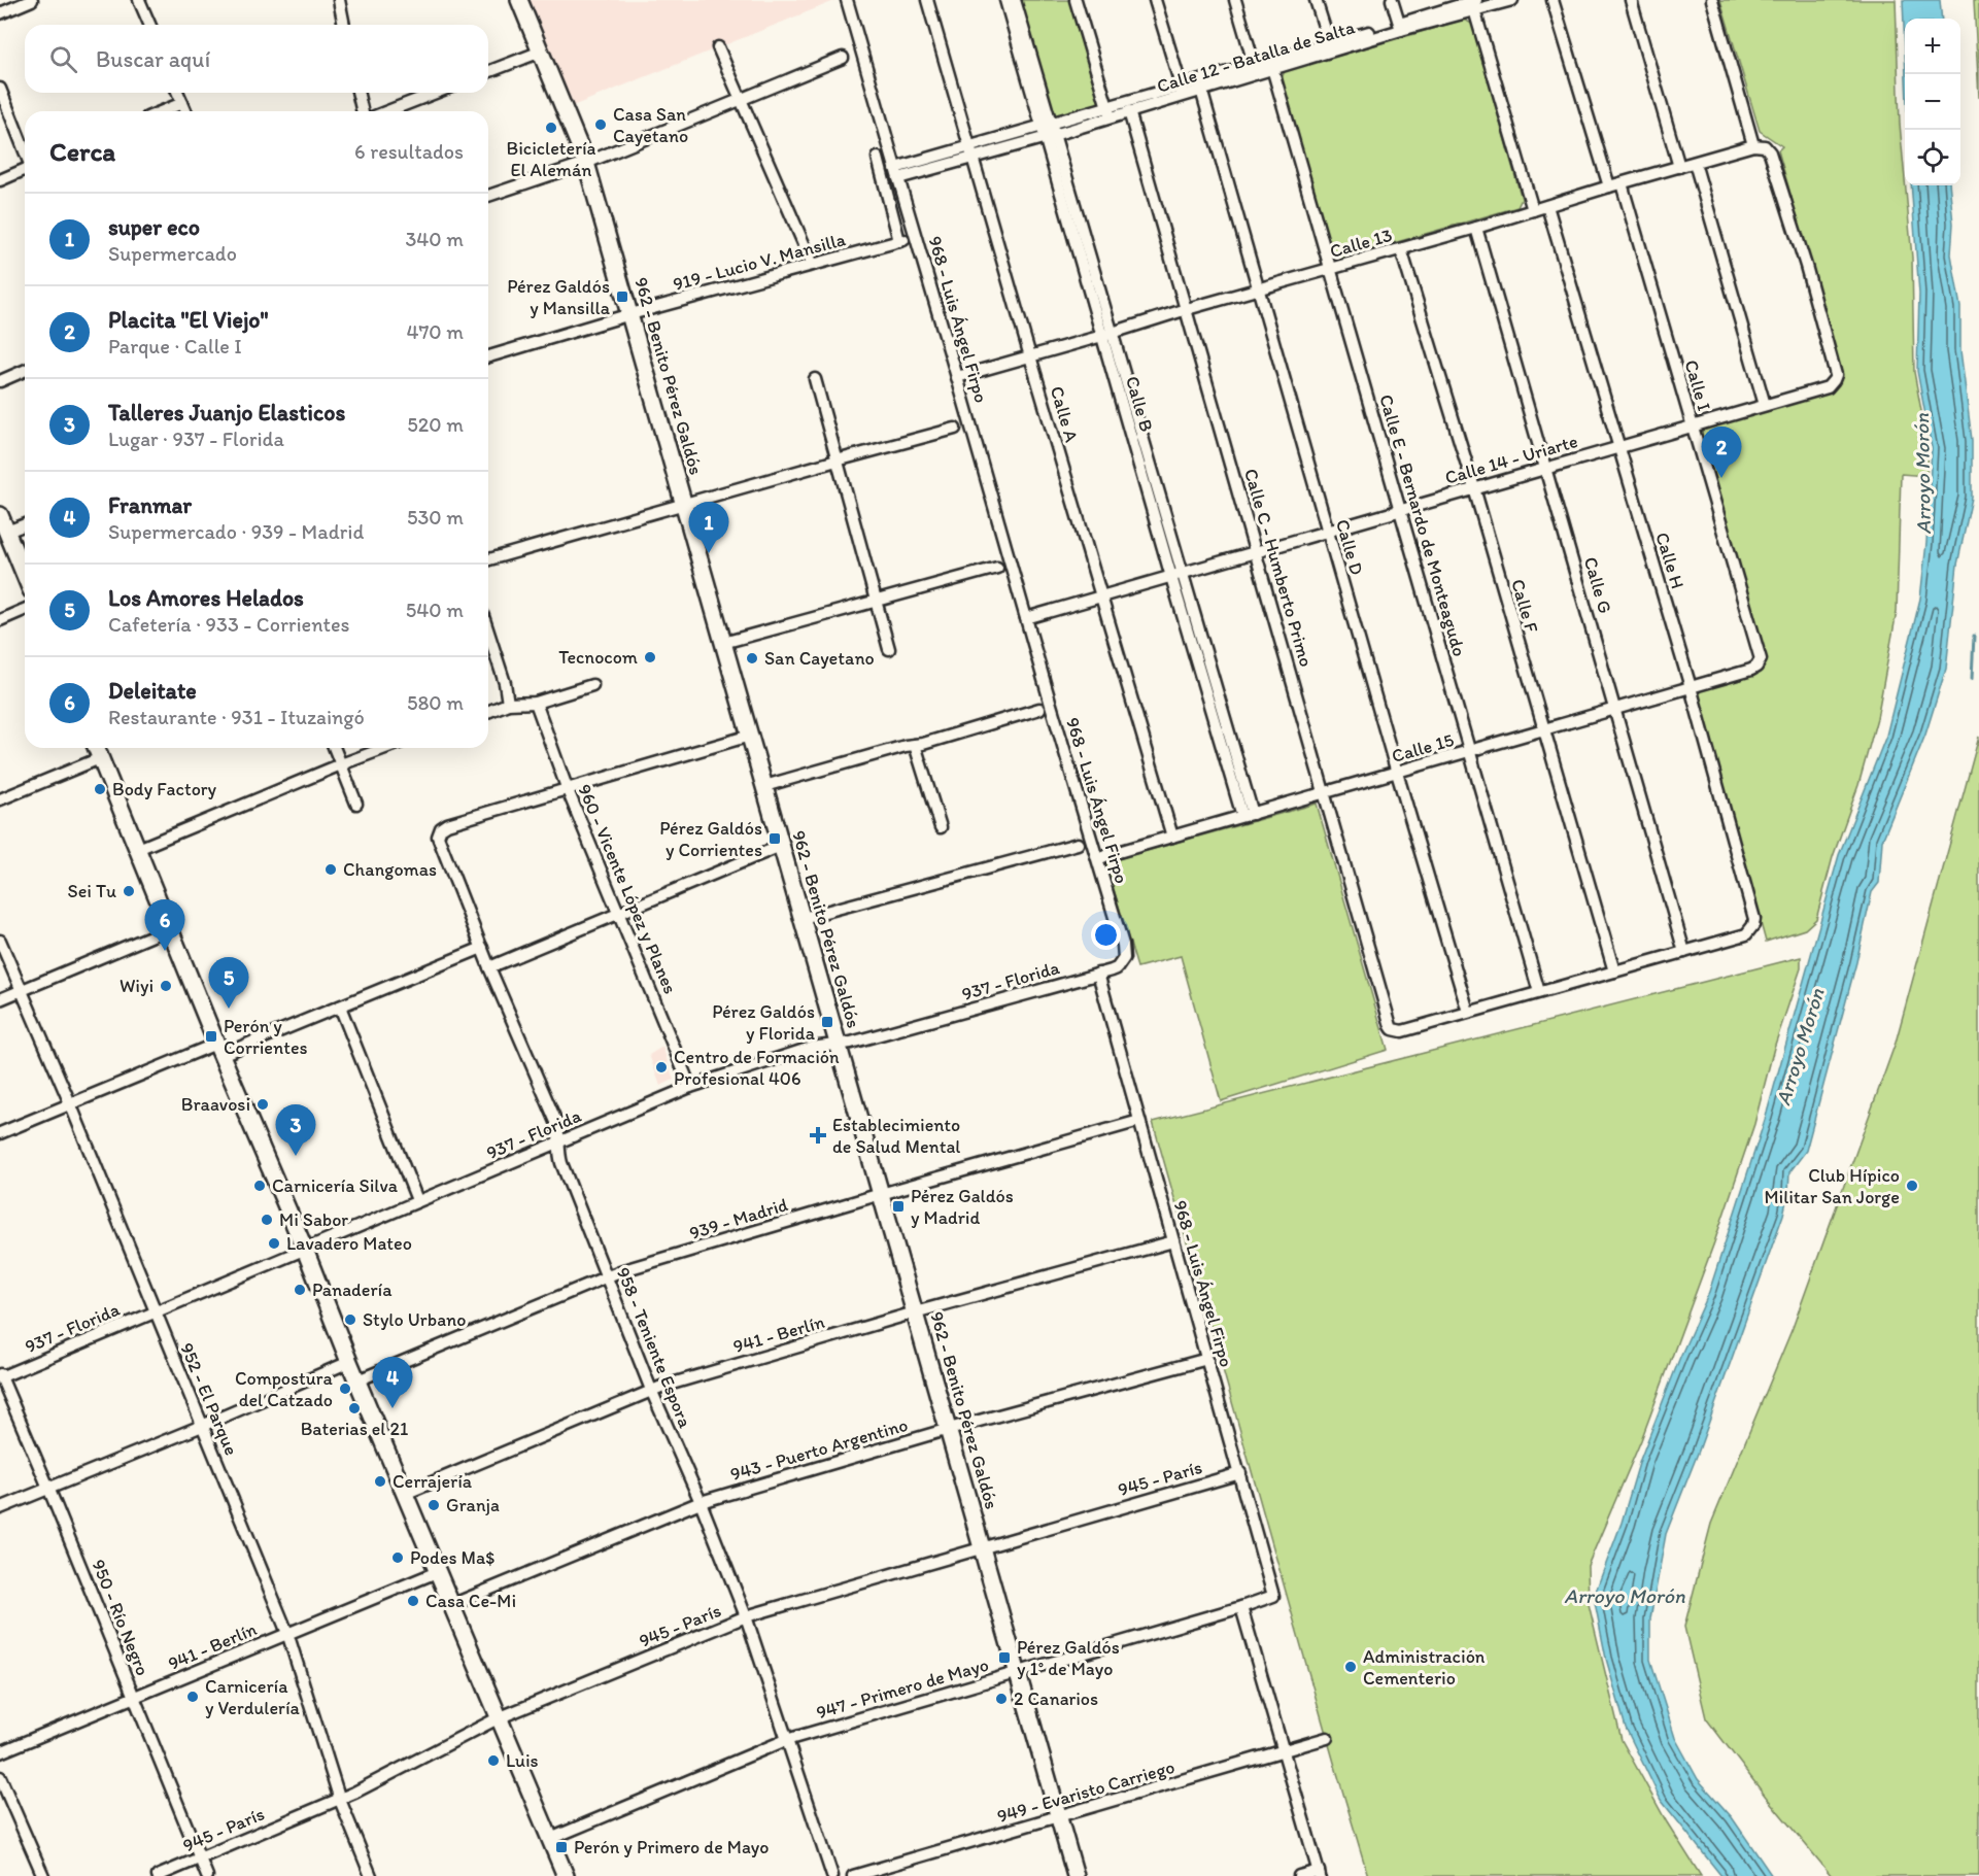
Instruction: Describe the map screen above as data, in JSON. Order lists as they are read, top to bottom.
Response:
{
  "streets": {
    "main road": ["962 - Benito Pérez Galdós"],
    "street": [
      "Calle 12 - Batalla de Salta",
      "Calle 13",
      "919 - Lucio V. Mansilla",
      "968 - Luis Ángel Firpo",
      "Calle I",
      "Calle B",
      "Calle A",
      "Calle 14 - Uriarte",
      "Calle E - Bernardo de Monteagudo",
      "Calle D",
      "Calle H",
      "Calle C - Humberto Primo",
      "Calle G",
      "Calle F",
      "Calle 15",
      "960 - Vicente López y Planes",
      "937 - Florida",
      "939 - Madrid",
      "941 - Berlín",
      "958 - Teniente Espora",
      "952 - El Parque",
      "943 - Puerto Argentino",
      "945 - París",
      "950 - Río Negro",
      "947 - Primero de Mayo",
      "949 - Evaristo Carriego"
    ]
  },
  "crossings": [
    ["Calle 12 - Batalla de Salta", "968 - Luis Ángel Firpo"],
    ["Calle 12 - Batalla de Salta", "Calle B"],
    ["Calle 12 - Batalla de Salta", "Calle A"],
    ["Calle 12 - Batalla de Salta", "Calle E - Bernardo de Monteagudo"],
    ["Calle 12 - Batalla de Salta", "Calle D"],
    ["Calle 12 - Batalla de Salta", "Calle C - Humberto Primo"],
    ["Calle 13", "968 - Luis Ángel Firpo"],
    ["Calle 13", "Calle I"],
    ["Calle 13", "Calle B"],
    ["Calle 13", "Calle A"],
    ["Calle 13", "Calle 14 - Uriarte"],
    ["Calle 13", "Calle E - Bernardo de Monteagudo"],
    ["Calle 13", "Calle D"],
    ["Calle 13", "Calle H"],
    ["Calle 13", "Calle C - Humberto Primo"],
    ["Calle 13", "Calle G"],
    ["Calle 13", "Calle F"],
    ["919 - Lucio V. Mansilla", "962 - Benito Pérez Galdós"],
    ["968 - Luis Ángel Firpo", "Calle 14 - Uriarte"],
    ["968 - Luis Ángel Firpo", "Calle 15"],
    ["968 - Luis Ángel Firpo", "937 - Florida"],
    ["968 - Luis Ángel Firpo", "939 - Madrid"],
    ["968 - Luis Ángel Firpo", "941 - Berlín"],
    ["968 - Luis Ángel Firpo", "943 - Puerto Argentino"],
    ["968 - Luis Ángel Firpo", "945 - París"],
    ["968 - Luis Ángel Firpo", "947 - Primero de Mayo"],
    ["962 - Benito Pérez Galdós", "937 - Florida"],
    ["962 - Benito Pérez Galdós", "939 - Madrid"],
    ["962 - Benito Pérez Galdós", "941 - Berlín"],
    ["962 - Benito Pérez Galdós", "943 - Puerto Argentino"],
    ["962 - Benito Pérez Galdós", "945 - París"],
    ["962 - Benito Pérez Galdós", "947 - Primero de Mayo"],
    ["962 - Benito Pérez Galdós", "949 - Evaristo Carriego"],
    ["Calle I", "Calle 14 - Uriarte"],
    ["Calle I", "Calle 15"],
    ["Calle B", "Calle 14 - Uriarte"],
    ["Calle B", "Calle 15"],
    ["Calle A", "Calle 14 - Uriarte"],
    ["Calle A", "Calle 15"],
    ["Calle 14 - Uriarte", "Calle E - Bernardo de Monteagudo"],
    ["Calle 14 - Uriarte", "Calle D"],
    ["Calle 14 - Uriarte", "Calle H"],
    ["Calle 14 - Uriarte", "Calle C - Humberto Primo"],
    ["Calle 14 - Uriarte", "Calle G"],
    ["Calle 14 - Uriarte", "Calle F"],
    ["Calle E - Bernardo de Monteagudo", "Calle 15"],
    ["Calle D", "Calle C - Humberto Primo"],
    ["Calle D", "Calle 15"],
    ["Calle H", "Calle G"],
    ["Calle H", "Calle 15"],
    ["Calle C - Humberto Primo", "Calle 15"],
    ["Calle G", "Calle 15"],
    ["Calle F", "Calle 15"],
    ["960 - Vicente López y Planes", "937 - Florida"],
    ["960 - Vicente López y Planes", "958 - Teniente Espora"],
    ["937 - Florida", "958 - Teniente Espora"],
    ["937 - Florida", "952 - El Parque"],
    ["937 - Florida", "950 - Río Negro"],
    ["939 - Madrid", "958 - Teniente Espora"],
    ["941 - Berlín", "958 - Teniente Espora"],
    ["941 - Berlín", "952 - El Parque"],
    ["941 - Berlín", "950 - Río Negro"],
    ["958 - Teniente Espora", "943 - Puerto Argentino"],
    ["958 - Teniente Espora", "945 - París"],
    ["958 - Teniente Espora", "947 - Primero de Mayo"],
    ["952 - El Parque", "945 - París"],
    ["945 - París", "950 - Río Negro"]
  ],
  "water": ["Arroyo Morón"],
  "places": {
    "other": [
      "Casa San Cayetano",
      "Bicicletería El Alemán",
      "Tecnocom",
      "San Cayetano",
      "Body Factory",
      "Changomas",
      "Sei Tu",
      "Wiyi",
      "Centro de Formación Profesional 406",
      "Braavosi",
      "Carnicería Silva",
      "Club Hípico Militar San Jorge",
      "Mi Sabor",
      "Lavadero Mateo",
      "Panadería",
      "Stylo Urbano",
      "Compostura del Catzado",
      "Baterias el 21",
      "Cerrajería",
      "Granja",
      "Podes Ma$",
      "Casa Ce-Mi",
      "Administración Cementerio",
      "Carnicería y Verdulería",
      "2 Canarios",
      "Luis"
    ],
    "transit": [
      "Pérez Galdós y Mansilla",
      "Pérez Galdós y Corrientes",
      "Pérez Galdós y Florida",
      "Perón y Corrientes",
      "Pérez Galdós y Madrid",
      "Pérez Galdós y 1° de Mayo",
      "Perón y Primero de Mayo"
    ],
    "health": ["Establecimiento de Salud Mental"]
  },
  "page": {
    "map_buttons": ["+", "−"],
    "search": "Buscar aquí",
    "heading": ["Cerca", "6 resultados"],
    "list": [
      {
        "mark": "1",
        "name": "super eco",
        "note": "Supermercado",
        "value": "340 m"
      },
      {
        "mark": "2",
        "name": "Placita \"El Viejo\"",
        "note": "Parque · Calle I",
        "value": "470 m"
      },
      {
        "mark": "3",
        "name": "Talleres Juanjo Elasticos",
        "note": "Lugar · 937 - Florida",
        "value": "520 m"
      },
      {
        "mark": "4",
        "name": "Franmar",
        "note": "Supermercado · 939 - Madrid",
        "value": "530 m"
      },
      {
        "mark": "5",
        "name": "Los Amores Helados",
        "note": "Cafetería · 933 - Corrientes",
        "value": "540 m"
      },
      {
        "mark": "6",
        "name": "Deleitate",
        "note": "Restaurante · 931 - Ituzaingó",
        "value": "580 m"
      }
    ],
    "pins": [
      "2",
      "1",
      "6",
      "5",
      "3",
      "4"
    ]
  }
}
